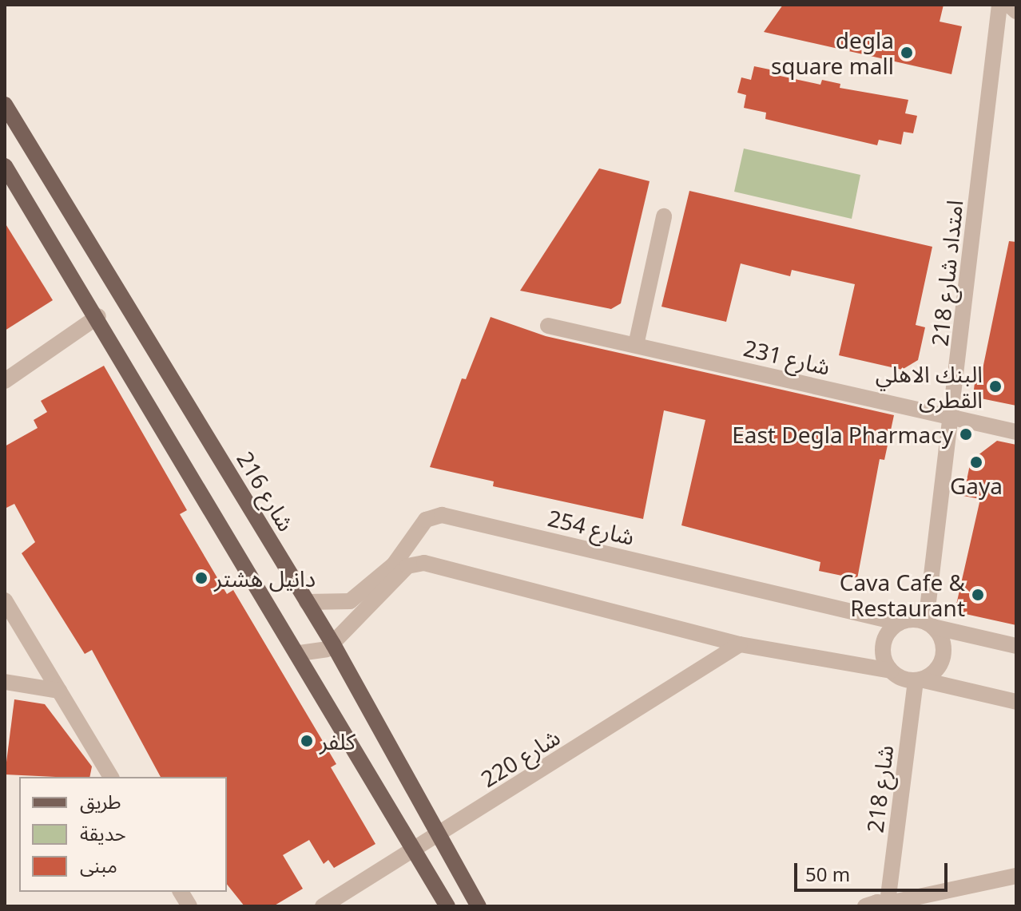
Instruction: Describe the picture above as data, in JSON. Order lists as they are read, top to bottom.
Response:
{
  "streets": {
    "main road": ["شارع 216"],
    "street": [
      "امتداد شارع 218",
      "شارع 231",
      "شارع 254",
      "شارع 220",
      "شارع 218"
    ]
  },
  "crossings": [
    ["امتداد شارع 218", "شارع 231"],
    ["امتداد شارع 218", "شارع 254"],
    ["امتداد شارع 218", "شارع 218"],
    ["شارع 216", "شارع 254"],
    ["شارع 216", "شارع 220"],
    ["شارع 254", "شارع 218"]
  ],
  "places": [
    "degla square mall",
    "البنك الاهلي القطرى",
    "East Degla Pharmacy",
    "Gaya",
    "دانيل هشتر",
    "Cava Cafe & Restaurant",
    "كلفر"
  ],
  "legend": ["طريق", "حديقة", "مبنى"],
  "scale_bar": "50 m"
}
